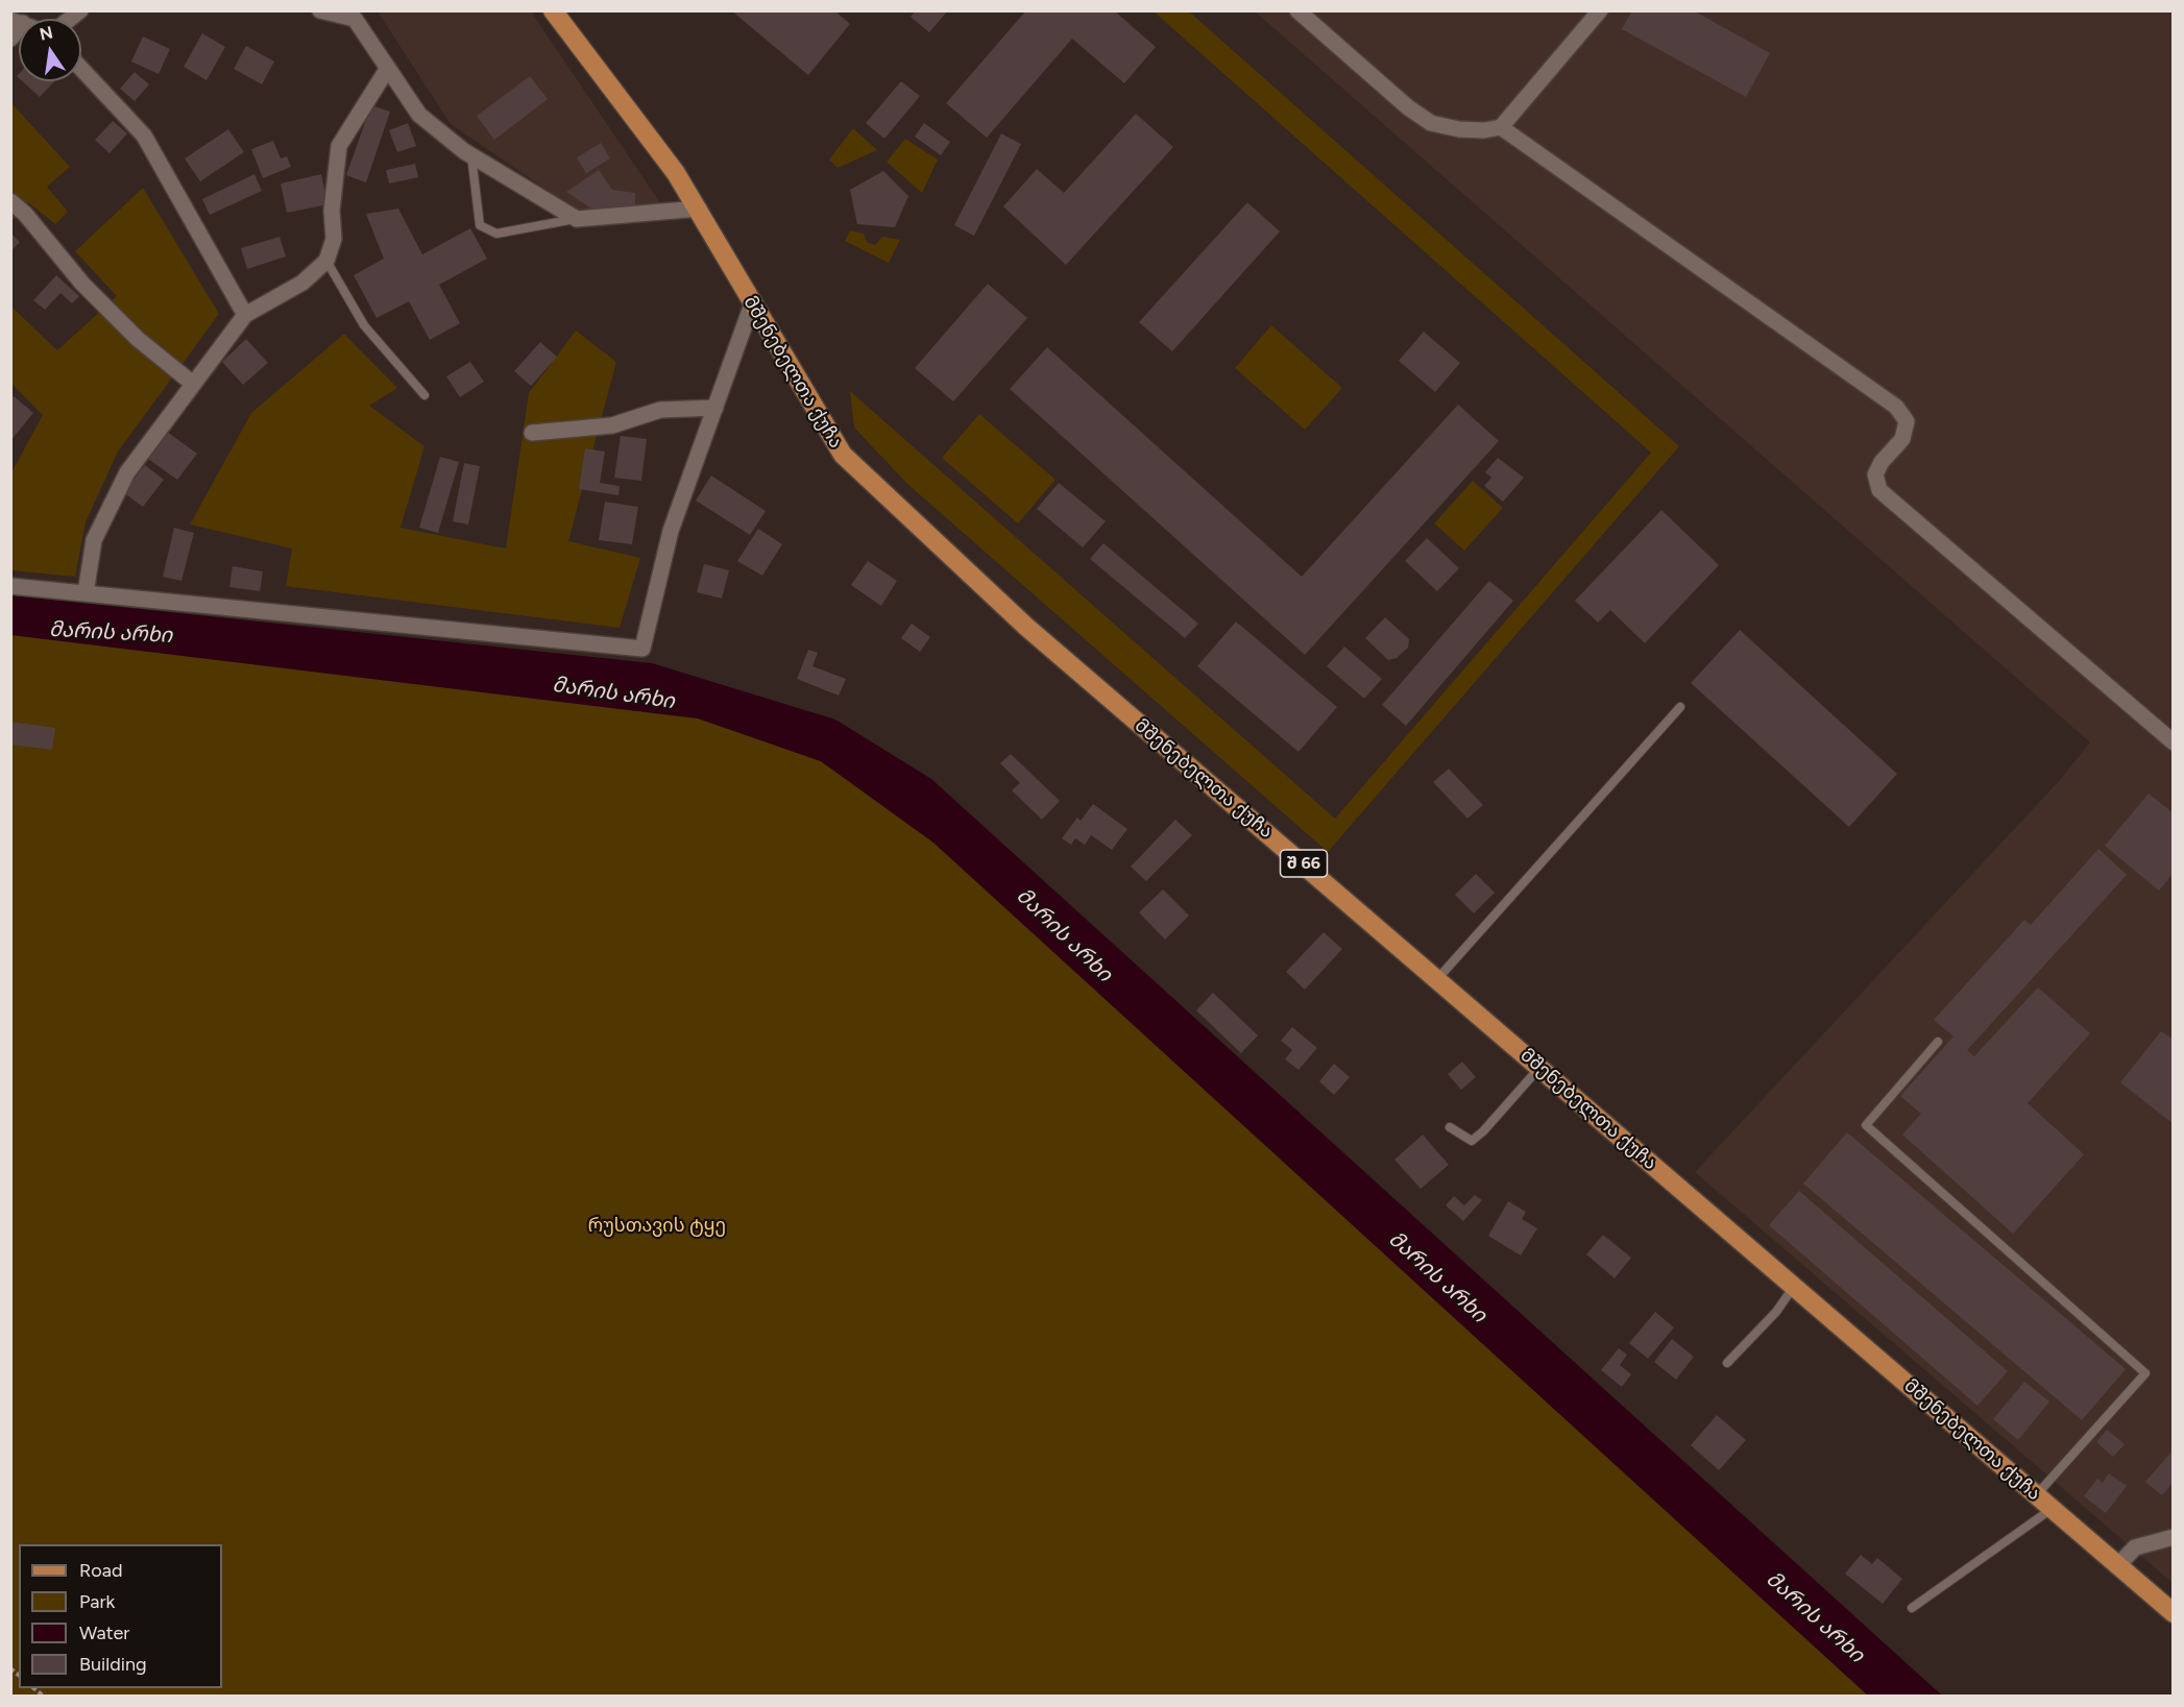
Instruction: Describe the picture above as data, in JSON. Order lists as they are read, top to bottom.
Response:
{
  "streets": {
    "main road": ["მშენებელთა ქუჩა", "შ 66"]
  },
  "water": ["მარის არხი"],
  "parks": ["რუსთავის ტყე"],
  "legend": [
    "Road",
    "Park",
    "Water",
    "Building"
  ],
  "north": "top"
}
